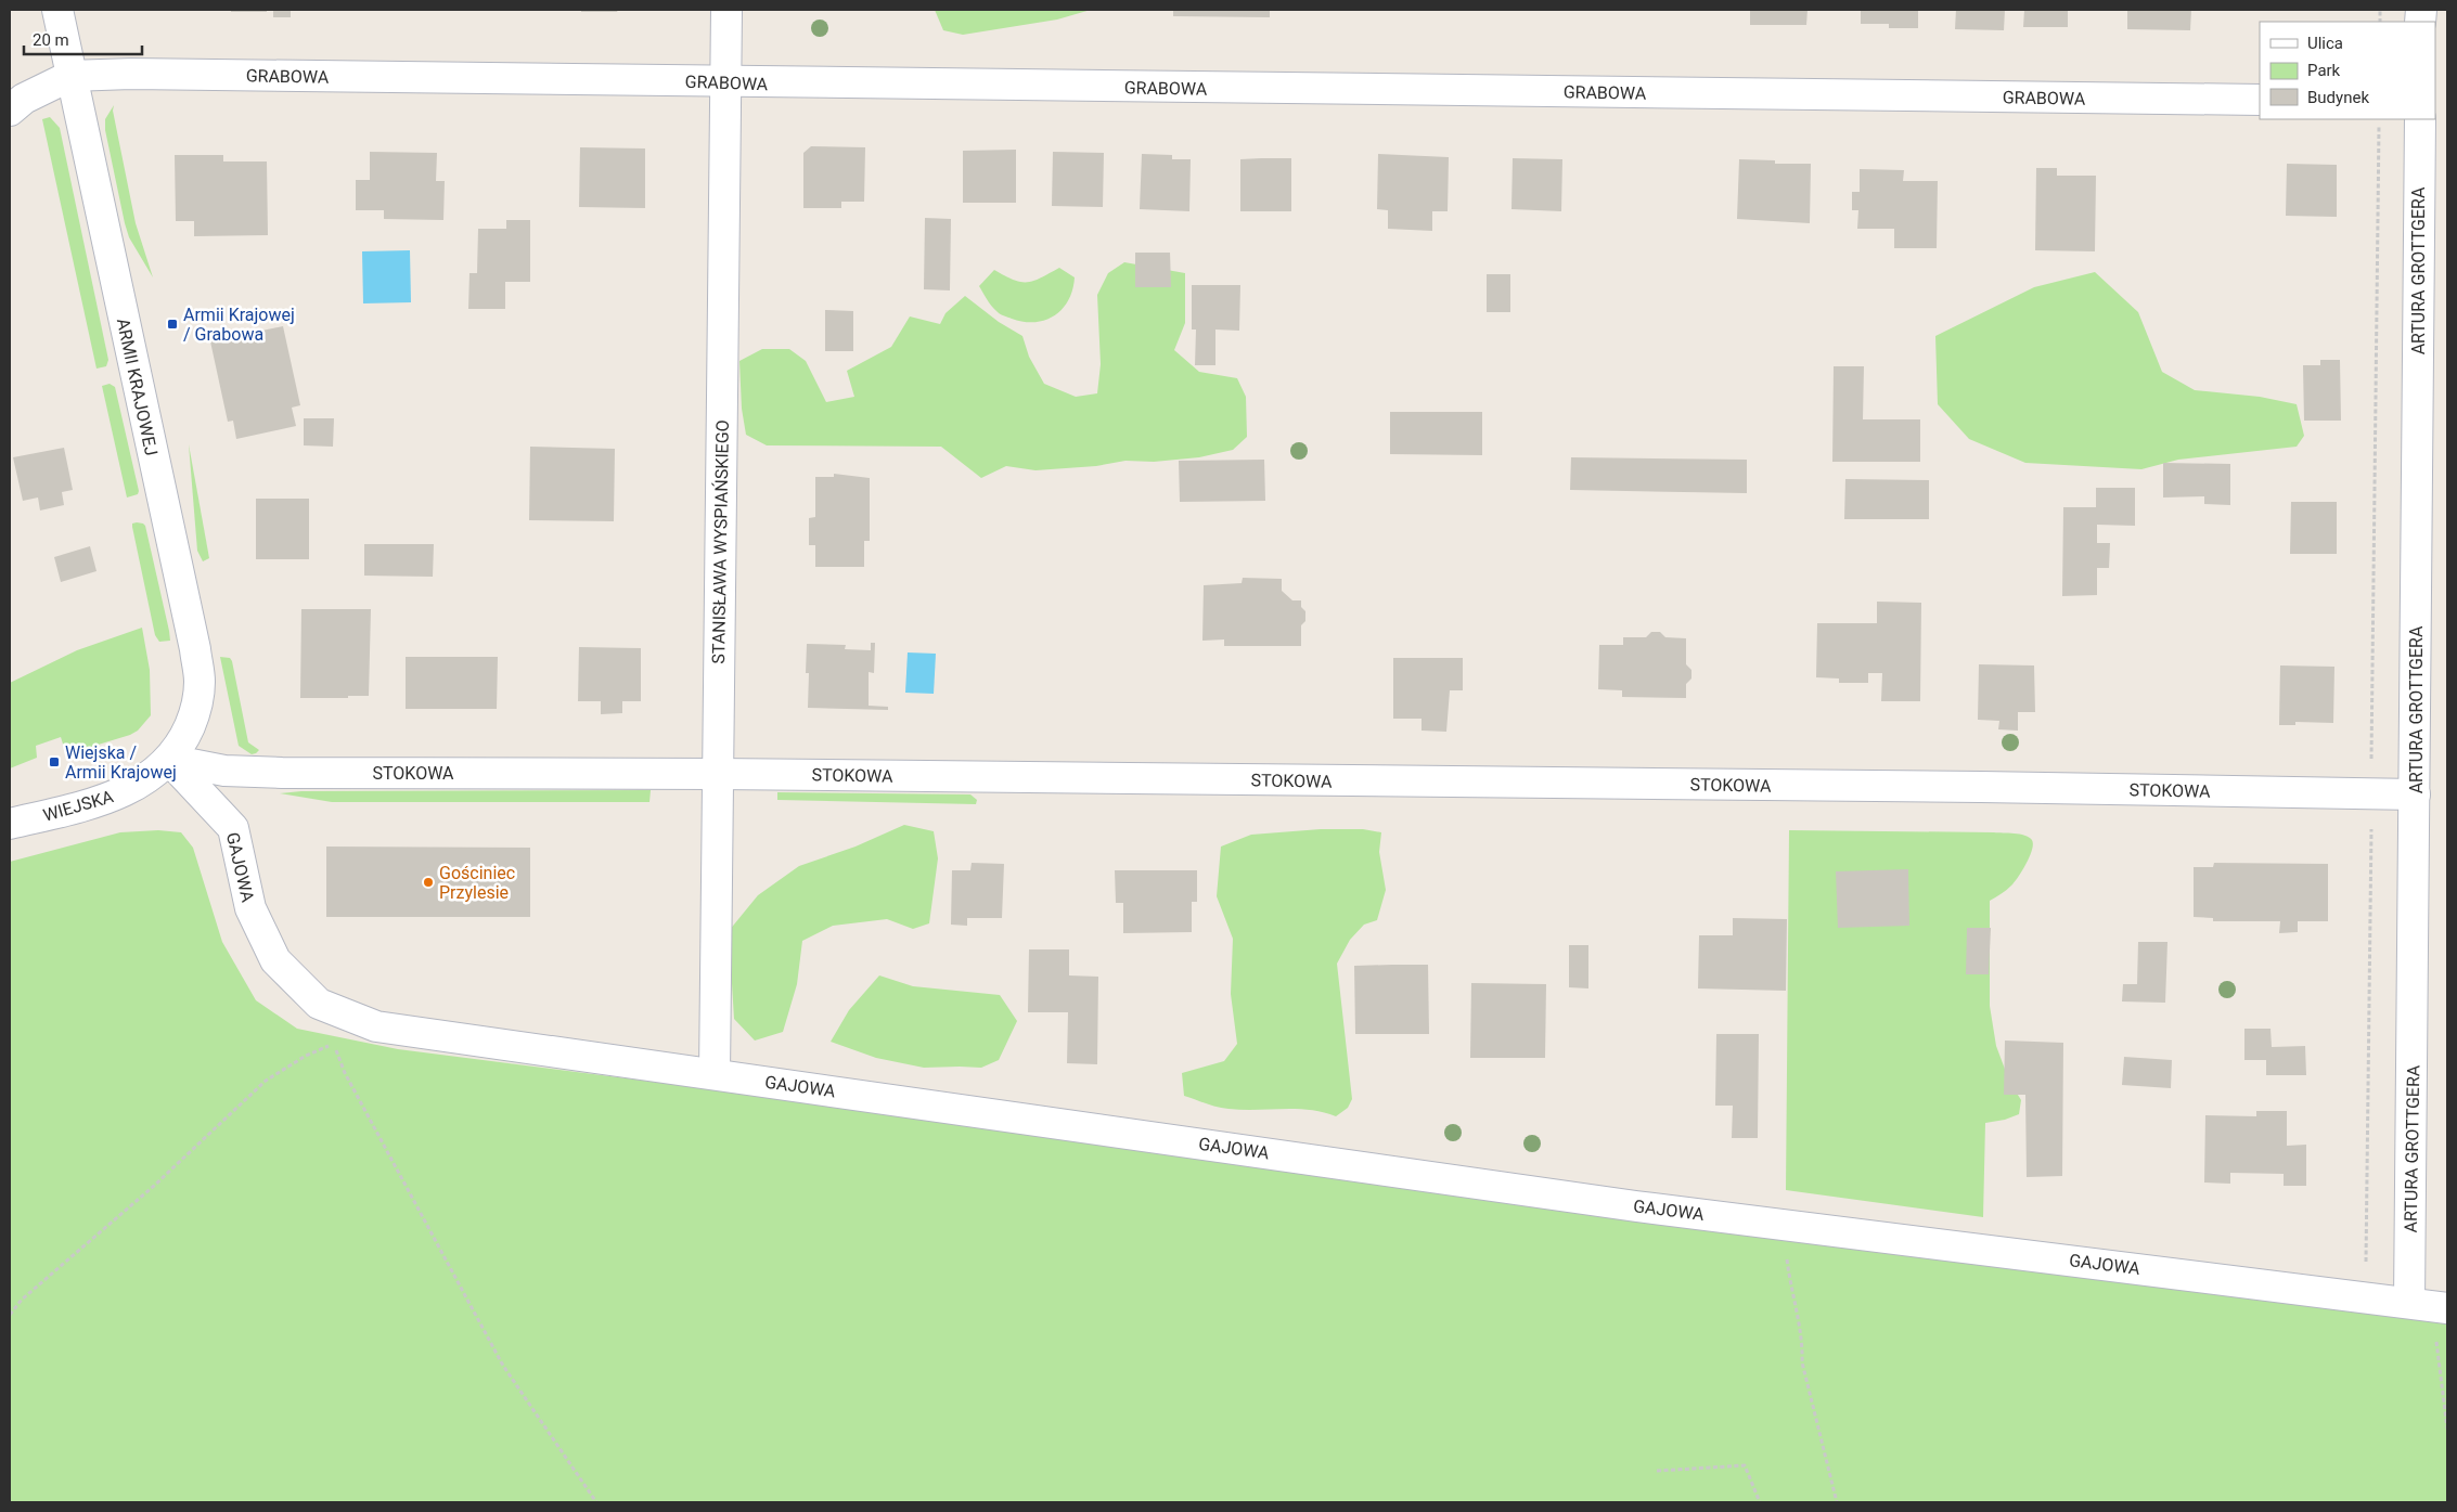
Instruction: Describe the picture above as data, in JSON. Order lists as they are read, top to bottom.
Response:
{
  "streets": {
    "street": [
      "GRABOWA",
      "ARTURA GROTTGERA",
      "ARMII KRAJOWEJ",
      "STANISŁAWA WYSPIAŃSKIEGO",
      "STOKOWA",
      "WIEJSKA",
      "GAJOWA"
    ]
  },
  "crossings": [
    ["GRABOWA", "ARMII KRAJOWEJ"],
    ["GRABOWA", "STANISŁAWA WYSPIAŃSKIEGO"],
    ["ARTURA GROTTGERA", "STOKOWA"],
    ["ARTURA GROTTGERA", "GAJOWA"],
    ["ARMII KRAJOWEJ", "STOKOWA"],
    ["ARMII KRAJOWEJ", "WIEJSKA"],
    ["ARMII KRAJOWEJ", "GAJOWA"],
    ["STANISŁAWA WYSPIAŃSKIEGO", "STOKOWA"],
    ["STANISŁAWA WYSPIAŃSKIEGO", "GAJOWA"],
    ["STOKOWA", "WIEJSKA"],
    ["STOKOWA", "GAJOWA"],
    ["WIEJSKA", "GAJOWA"]
  ],
  "places": {
    "transit": ["Armii Krajowej / Grabowa", "Wiejska / Armii Krajowej"],
    "other": ["Gościniec Przylesie"]
  },
  "legend": ["Ulica", "Park", "Budynek"],
  "scale_bar": "20 m"
}
